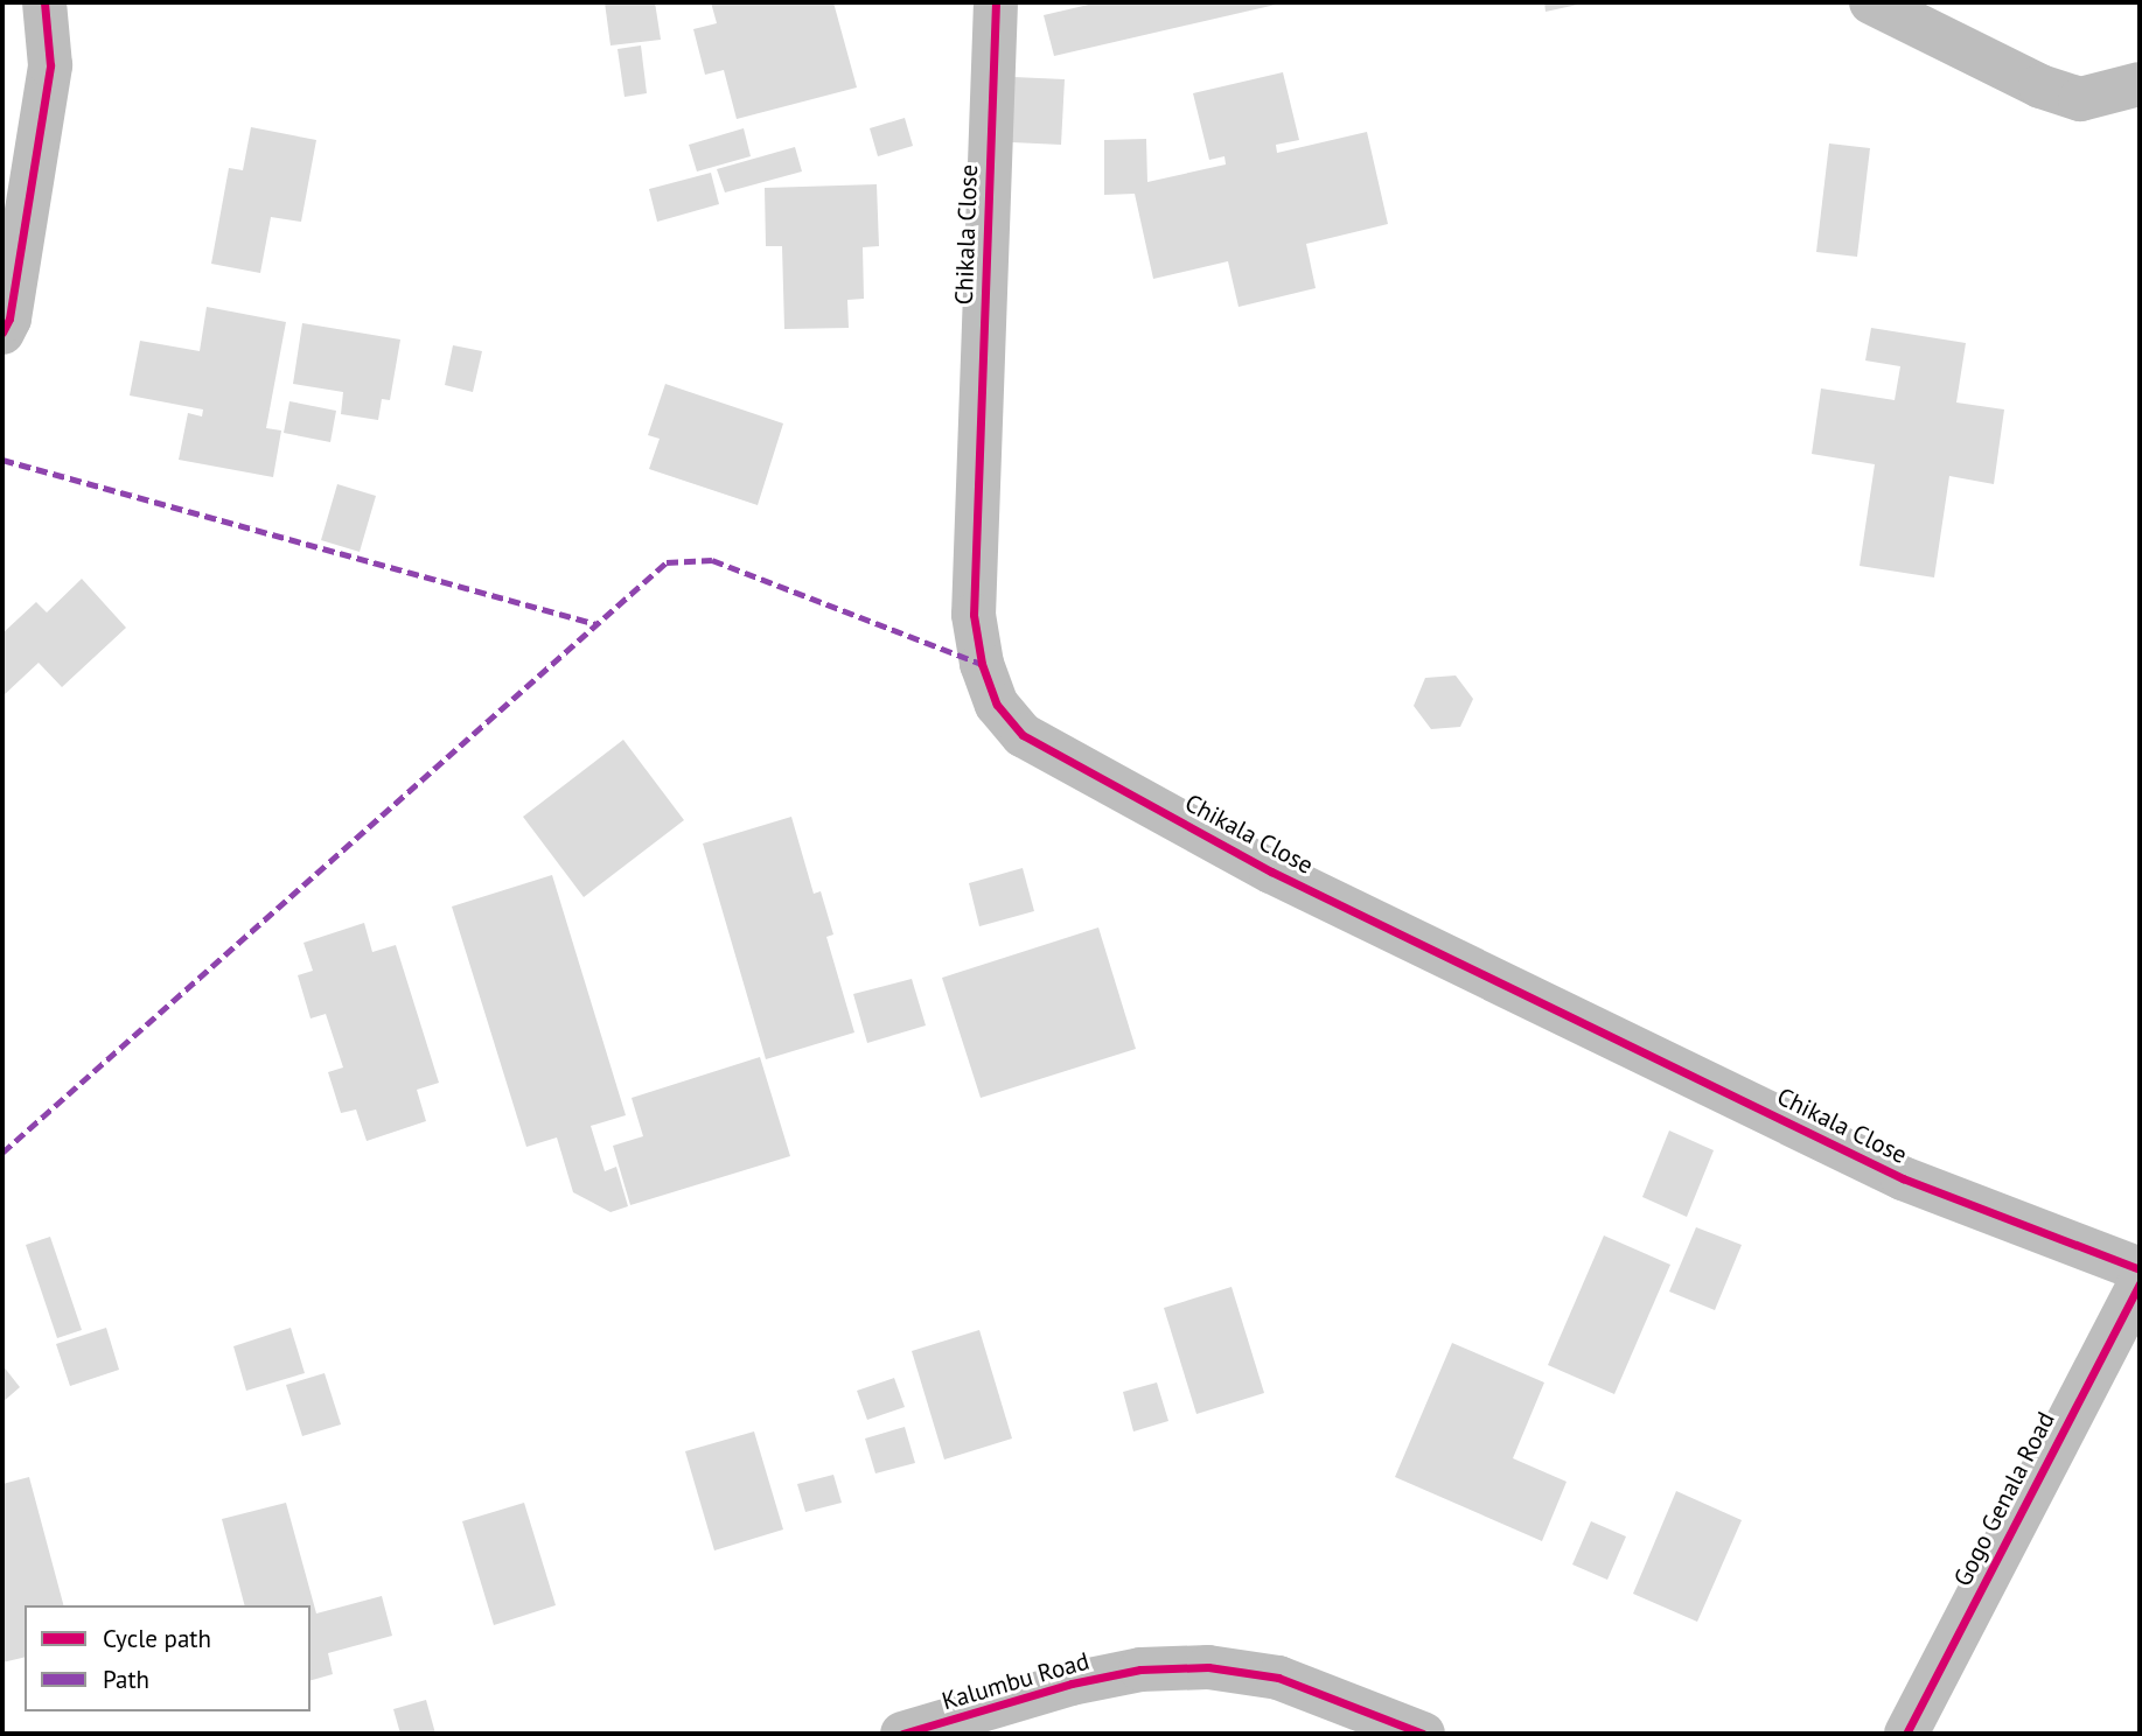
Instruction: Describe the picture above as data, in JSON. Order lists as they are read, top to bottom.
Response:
{
  "streets": {
    "street": ["Chikala Close", "Gogo Genala Road", "Kalumbu Road"]
  },
  "legend": ["Cycle path", "Path"]
}
